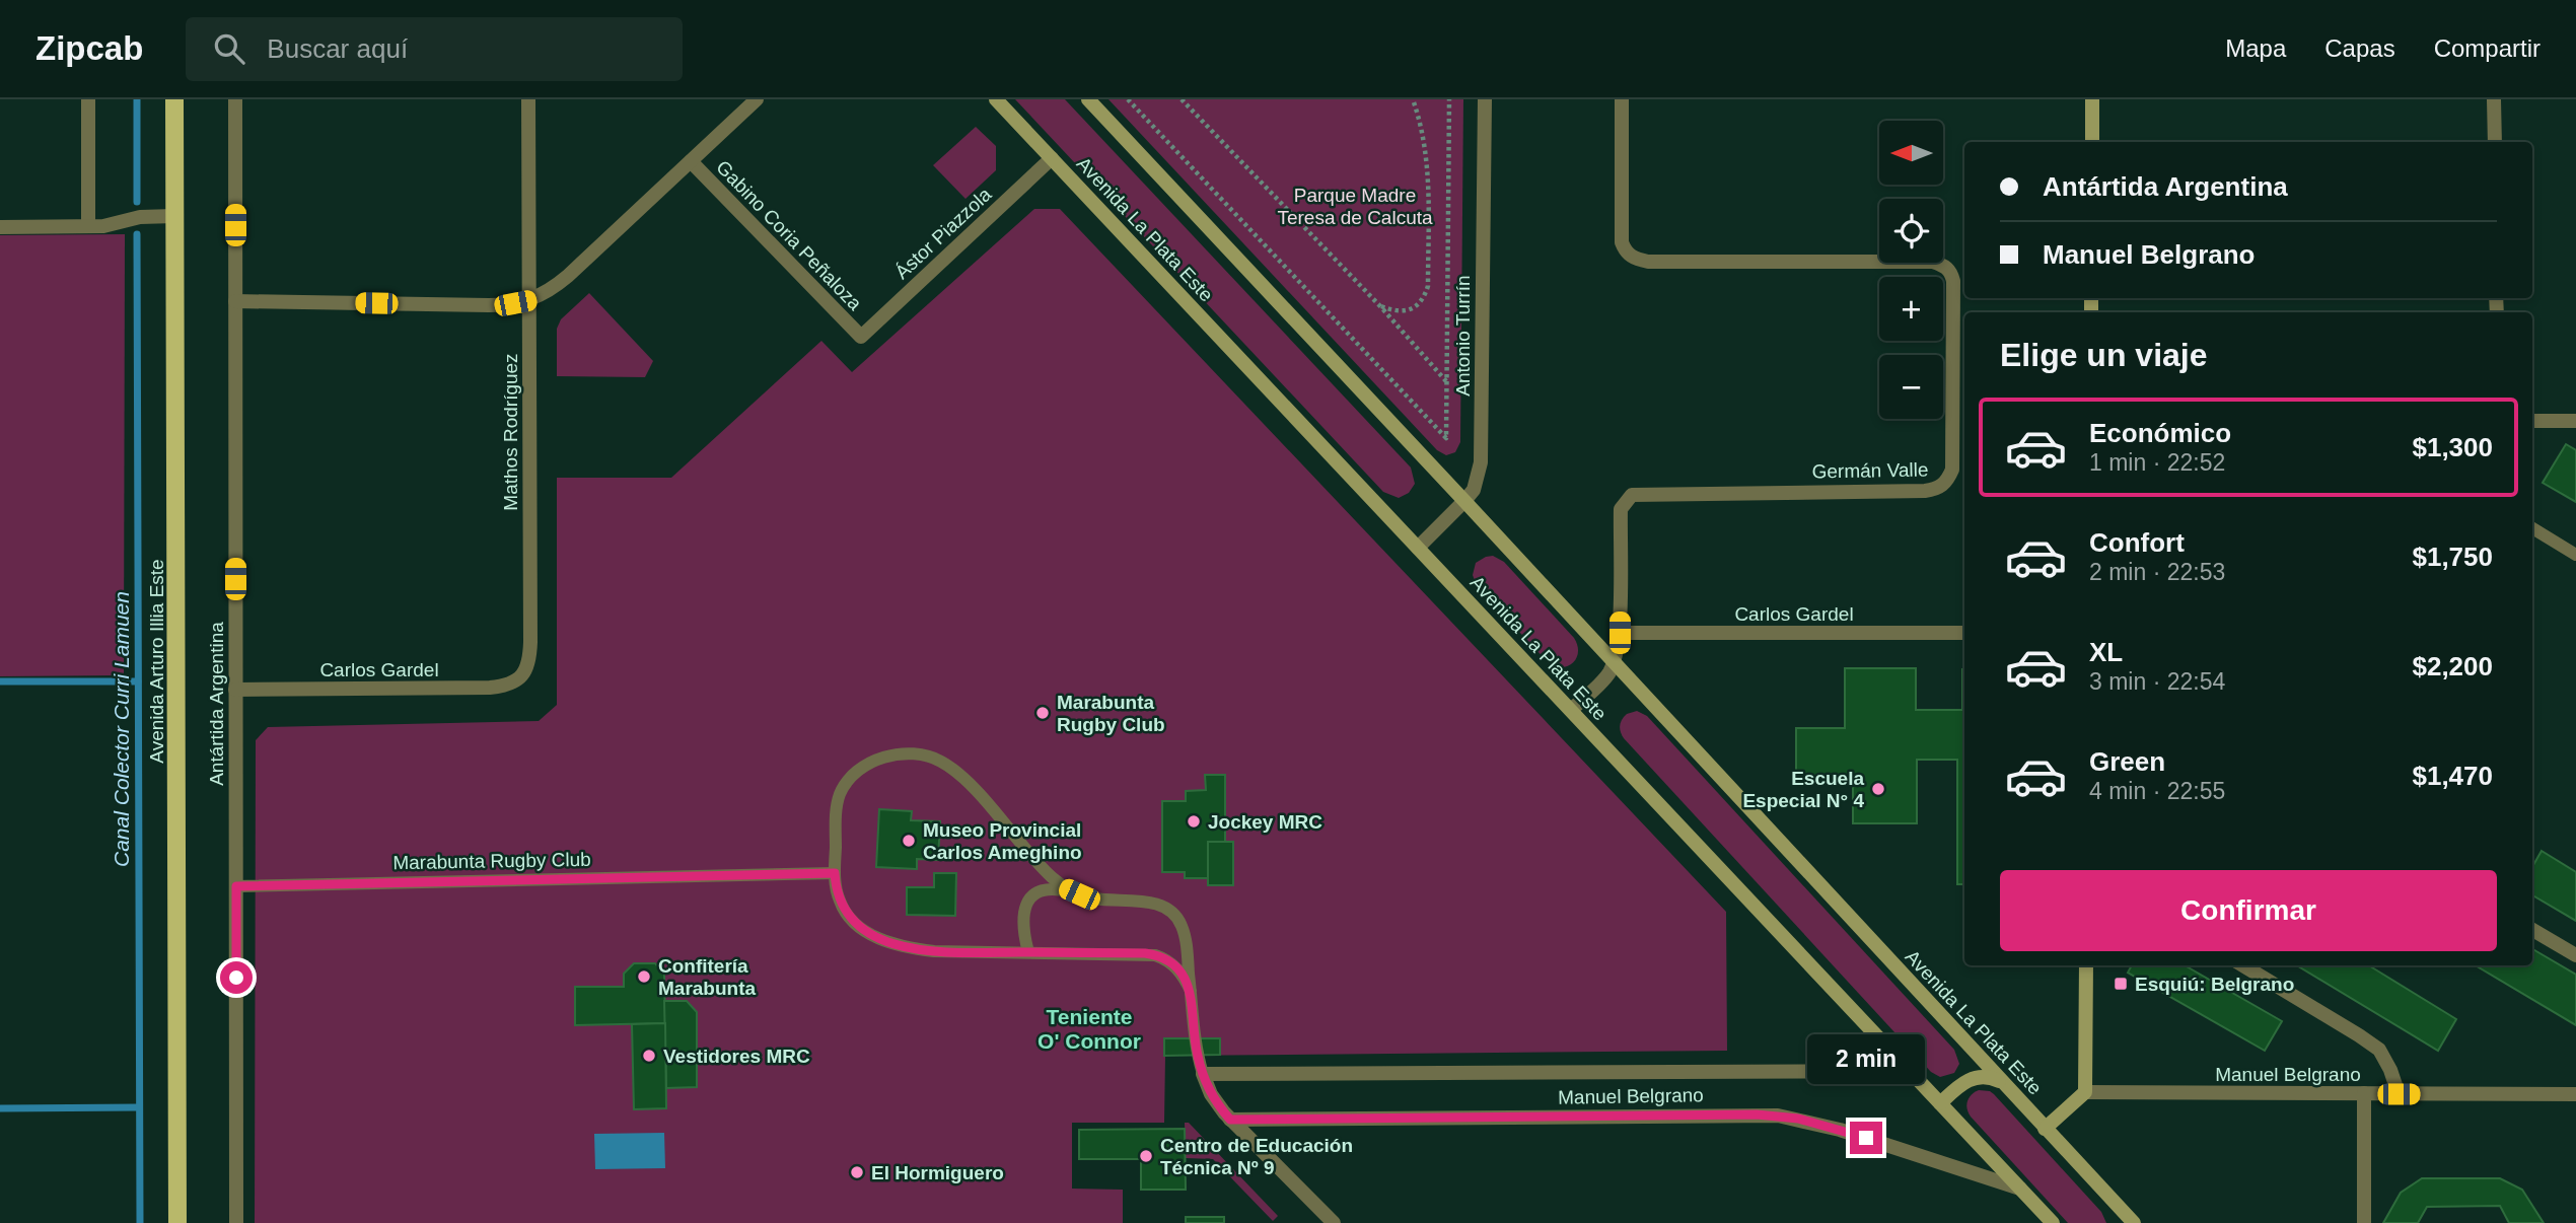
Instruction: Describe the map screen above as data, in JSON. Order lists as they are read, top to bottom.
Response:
{
  "streets": {
    "main road": ["Avenida La Plata Este", "Avenida Arturo Illia Este"],
    "street": [
      "Ástor Piazzola",
      "Gabino Coria Peñaloza",
      "Antonio Turrín",
      "Mathos Rodríguez",
      "Germán Valle",
      "Carlos Gardel",
      "Antártida Argentina",
      "Manuel Belgrano"
    ],
    "lane": ["Marabunta Rugby Club"]
  },
  "crossings": [
    ["Avenida La Plata Este", "Ástor Piazzola"],
    ["Avenida La Plata Este", "Antonio Turrín"],
    ["Avenida La Plata Este", "Germán Valle"],
    ["Avenida La Plata Este", "Manuel Belgrano"],
    ["Ástor Piazzola", "Gabino Coria Peñaloza"],
    ["Mathos Rodríguez", "Carlos Gardel"],
    ["Germán Valle", "Carlos Gardel"],
    ["Carlos Gardel", "Antártida Argentina"],
    ["Antártida Argentina", "Marabunta Rugby Club"]
  ],
  "districts": ["Teniente O' Connor"],
  "water": ["Canal Colector Curri Lamuen"],
  "parks": ["Parque Madre Teresa de Calcuta"],
  "places": {
    "other": [
      "Marabunta Rugby Club",
      "Escuela Especial N° 4",
      "Jockey MRC",
      "Museo Provincial Carlos Ameghino",
      "Confitería Marabunta",
      "Vestidores MRC",
      "Centro de Educación Técnica Nº 9",
      "El Hormiguero"
    ],
    "transit": ["Esquiú: Belgrano"]
  },
  "north": "left",
  "page": {
    "header": "Zipcab",
    "search": "Buscar aquí",
    "nav": ["Mapa", "Capas", "Compartir"],
    "map_buttons": ["+", "−"],
    "banner": ["Antártida Argentina", "Manuel Belgrano"],
    "heading": "Elige un viaje",
    "list": [
      {
        "name": "Económico",
        "note": "1 min · 22:52",
        "value": "$1,300"
      },
      {
        "name": "Confort",
        "note": "2 min · 22:53",
        "value": "$1,750"
      },
      {
        "name": "XL",
        "note": "3 min · 22:54",
        "value": "$2,200"
      },
      {
        "name": "Green",
        "note": "4 min · 22:55",
        "value": "$1,470"
      }
    ],
    "buttons": "Confirmar",
    "bubble": "2 min"
  }
}
